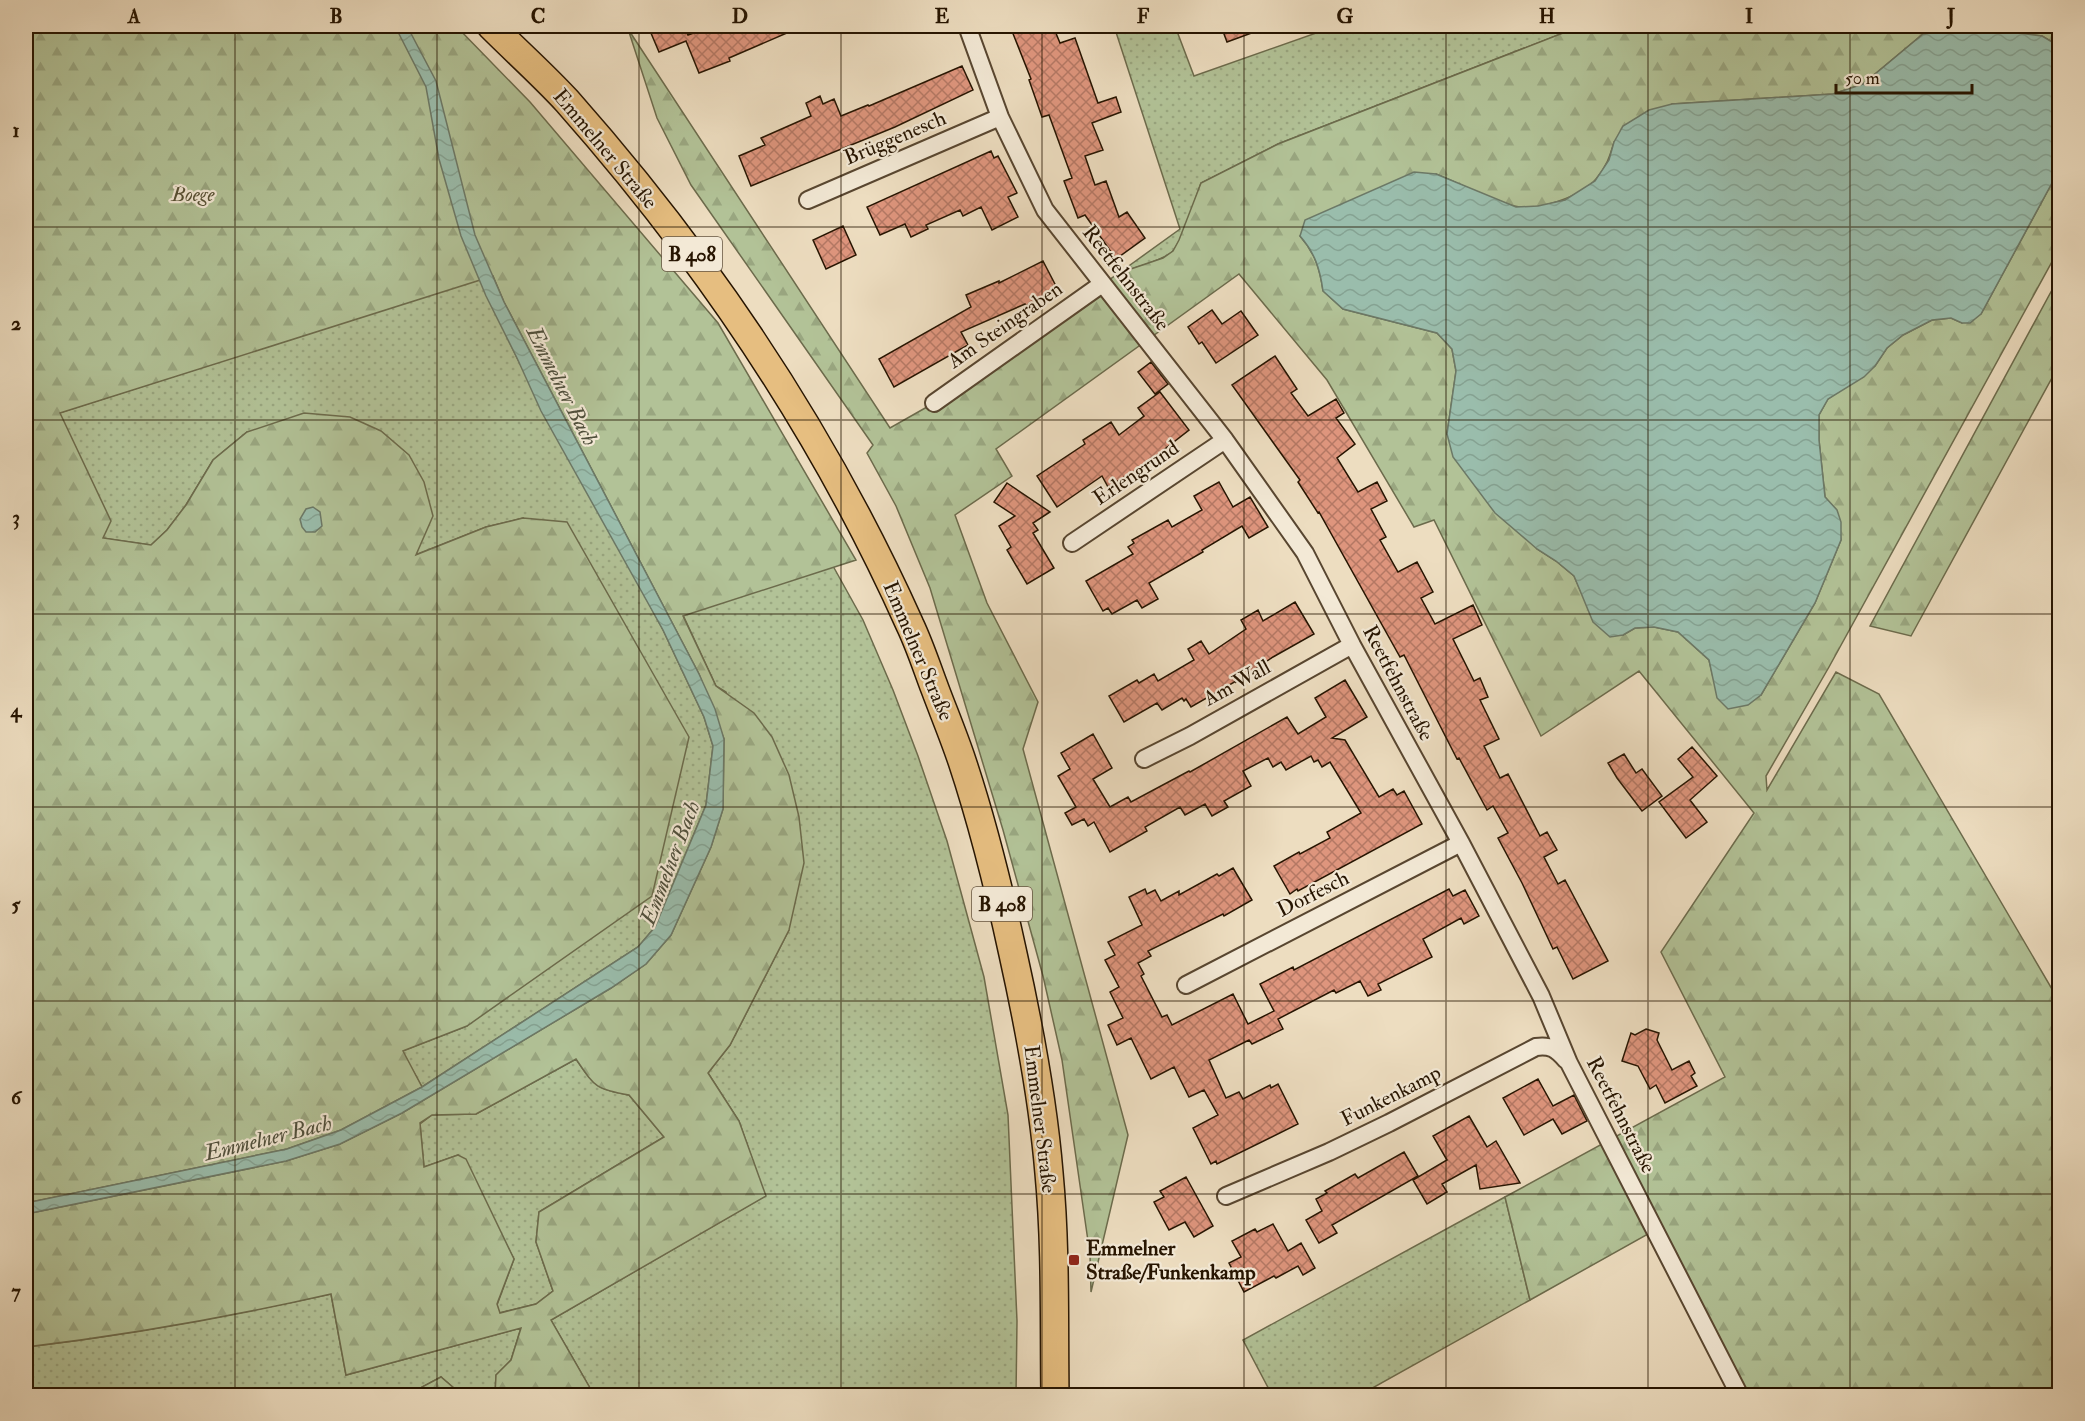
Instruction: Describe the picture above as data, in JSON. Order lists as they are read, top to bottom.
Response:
{
  "streets": {
    "main road": ["Emmelner Straße", "B 408"],
    "street": [
      "Brüggenesch",
      "Reetfehnstraße",
      "Am Steingraben",
      "Erlengrund",
      "Am Wall",
      "Dorfesch",
      "Funkenkamp"
    ]
  },
  "crossings": [
    ["Brüggenesch", "Reetfehnstraße"],
    ["Reetfehnstraße", "Am Steingraben"],
    ["Reetfehnstraße", "Erlengrund"],
    ["Reetfehnstraße", "Am Wall"],
    ["Reetfehnstraße", "Dorfesch"],
    ["Reetfehnstraße", "Funkenkamp"]
  ],
  "water": ["Emmelner Bach"],
  "parks": ["Boege"],
  "places": {
    "transit": ["Emmelner Straße/Funkenkamp"]
  },
  "scale_bar": "50 m",
  "grid": {
    "columns": [
      "A",
      "B",
      "C",
      "D",
      "E",
      "F",
      "G",
      "H",
      "I",
      "J"
    ],
    "rows": [
      "1",
      "2",
      "3",
      "4",
      "5",
      "6",
      "7"
    ]
  }
}
